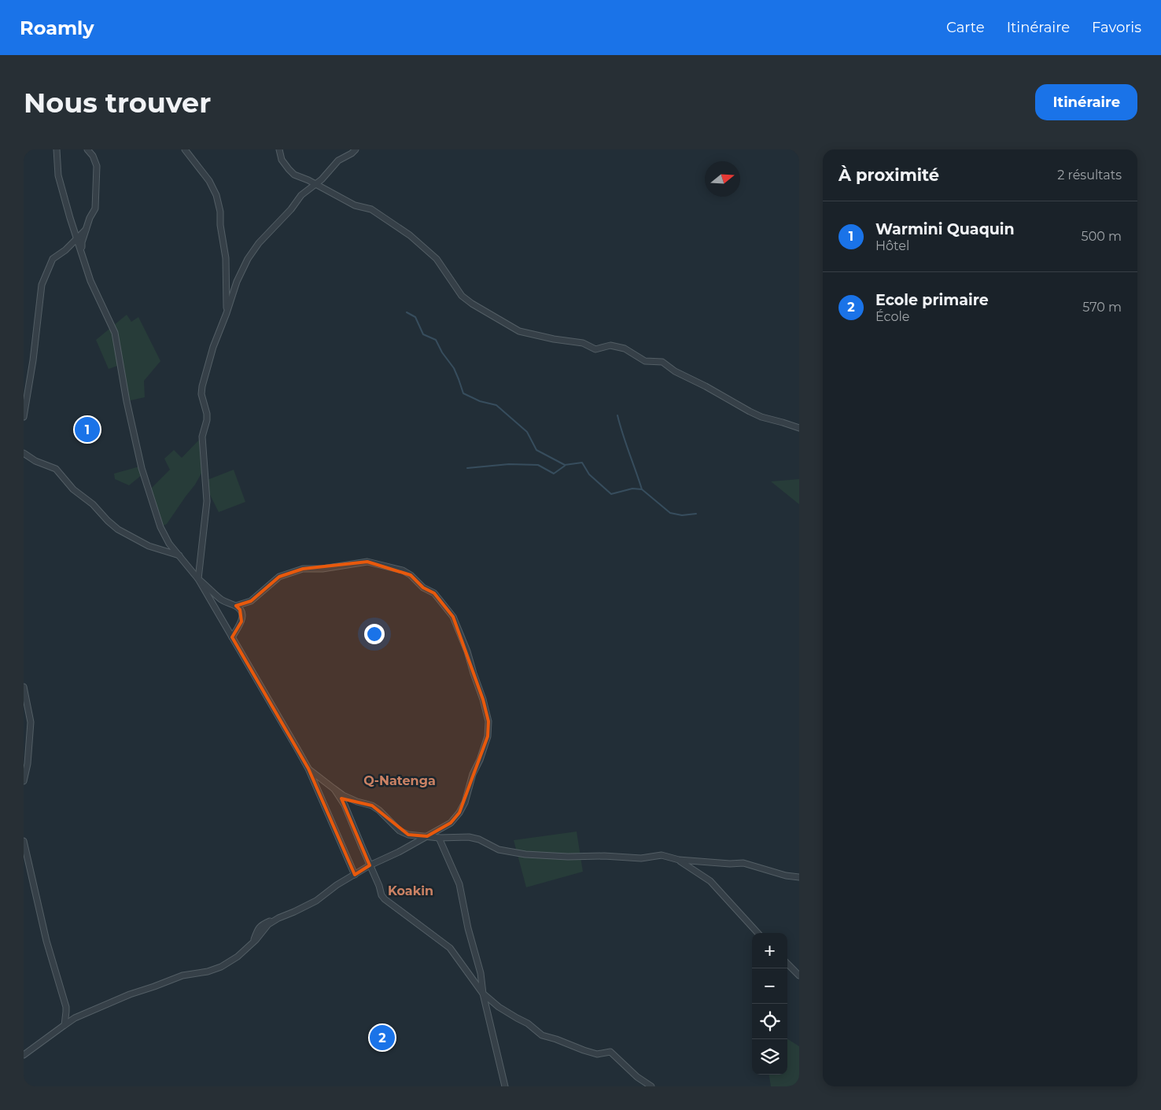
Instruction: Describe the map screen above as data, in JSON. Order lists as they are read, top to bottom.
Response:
{
  "districts": ["Q-Natenga", "Koakin"],
  "north": "right",
  "page": {
    "header": "Roamly",
    "nav": ["Carte", "Itinéraire", "Favoris"],
    "buttons": "Itinéraire",
    "title": "Nous trouver",
    "heading": ["À proximité", "2 résultats"],
    "list": [
      {
        "mark": "1",
        "name": "Warmini Quaquin",
        "note": "Hôtel",
        "value": "500 m"
      },
      {
        "mark": "2",
        "name": "Ecole primaire",
        "note": "École",
        "value": "570 m"
      }
    ],
    "pins": ["1", "2"],
    "map_buttons": ["+", "−"]
  }
}
